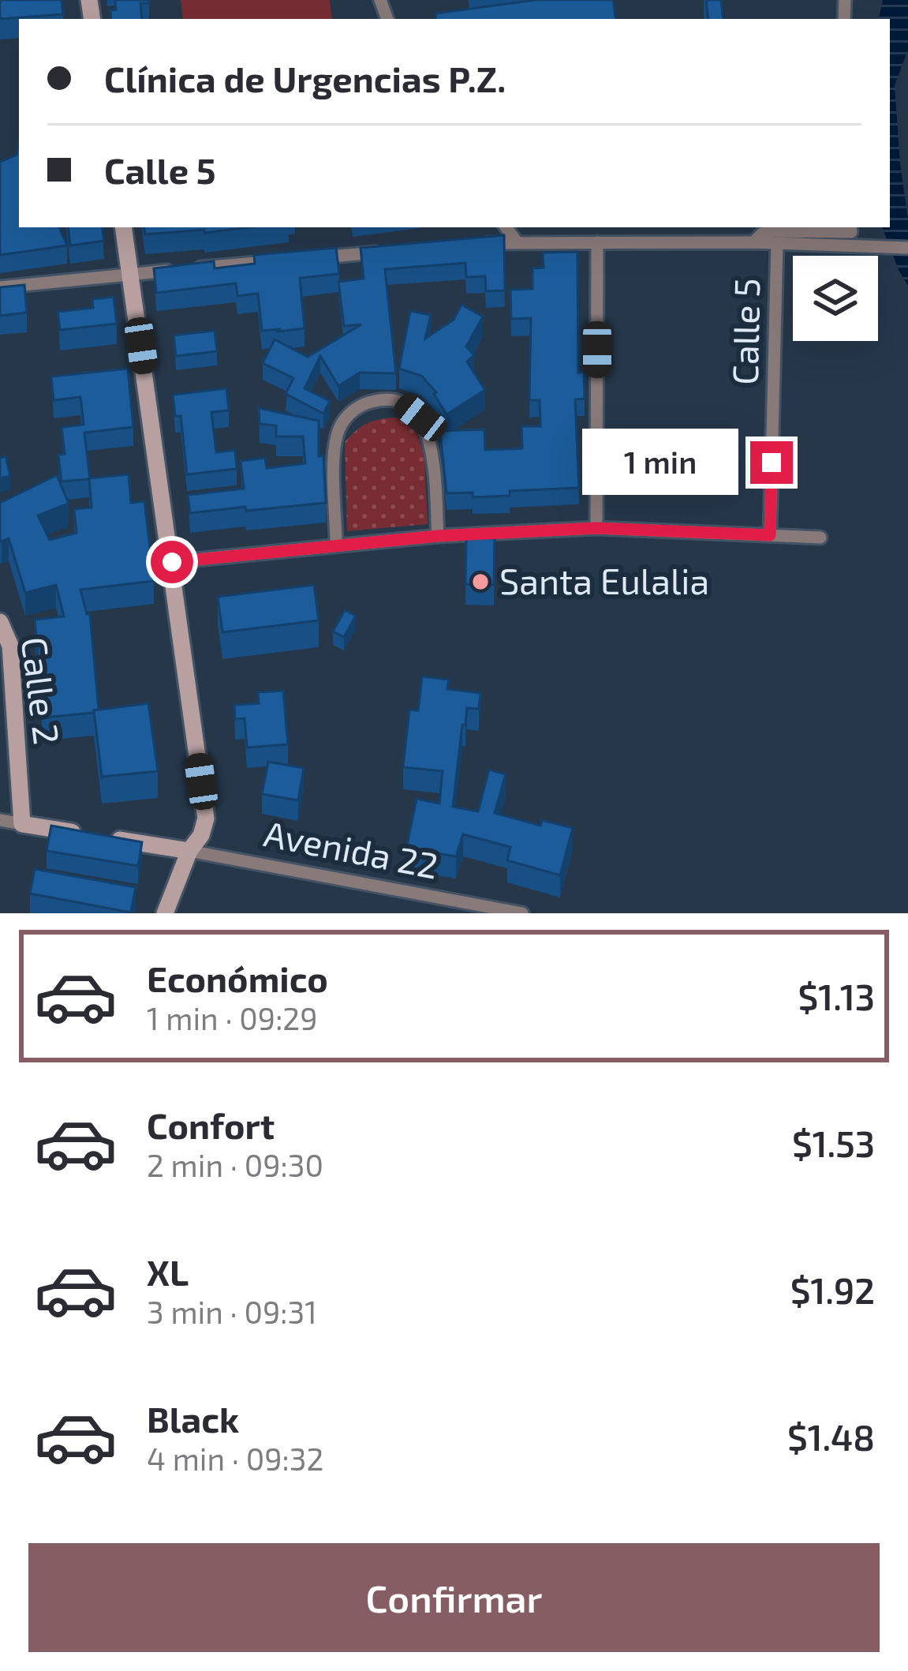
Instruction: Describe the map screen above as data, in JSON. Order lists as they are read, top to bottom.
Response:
{
  "streets": {
    "main road": ["Calle 2", "Avenida 22"],
    "street": ["Calle 5"]
  },
  "crossings": [
    ["Calle 2", "Avenida 22"]
  ],
  "places": ["Santa Eulalia"],
  "page": {
    "banner": ["Clínica de Urgencias P.Z.", "Calle 5"],
    "bubble": "1 min",
    "list": [
      {
        "name": "Económico",
        "note": "1 min · 09:29",
        "value": "$1.13"
      },
      {
        "name": "Confort",
        "note": "2 min · 09:30",
        "value": "$1.53"
      },
      {
        "name": "XL",
        "note": "3 min · 09:31",
        "value": "$1.92"
      },
      {
        "name": "Black",
        "note": "4 min · 09:32",
        "value": "$1.48"
      }
    ],
    "buttons": "Confirmar"
  }
}
